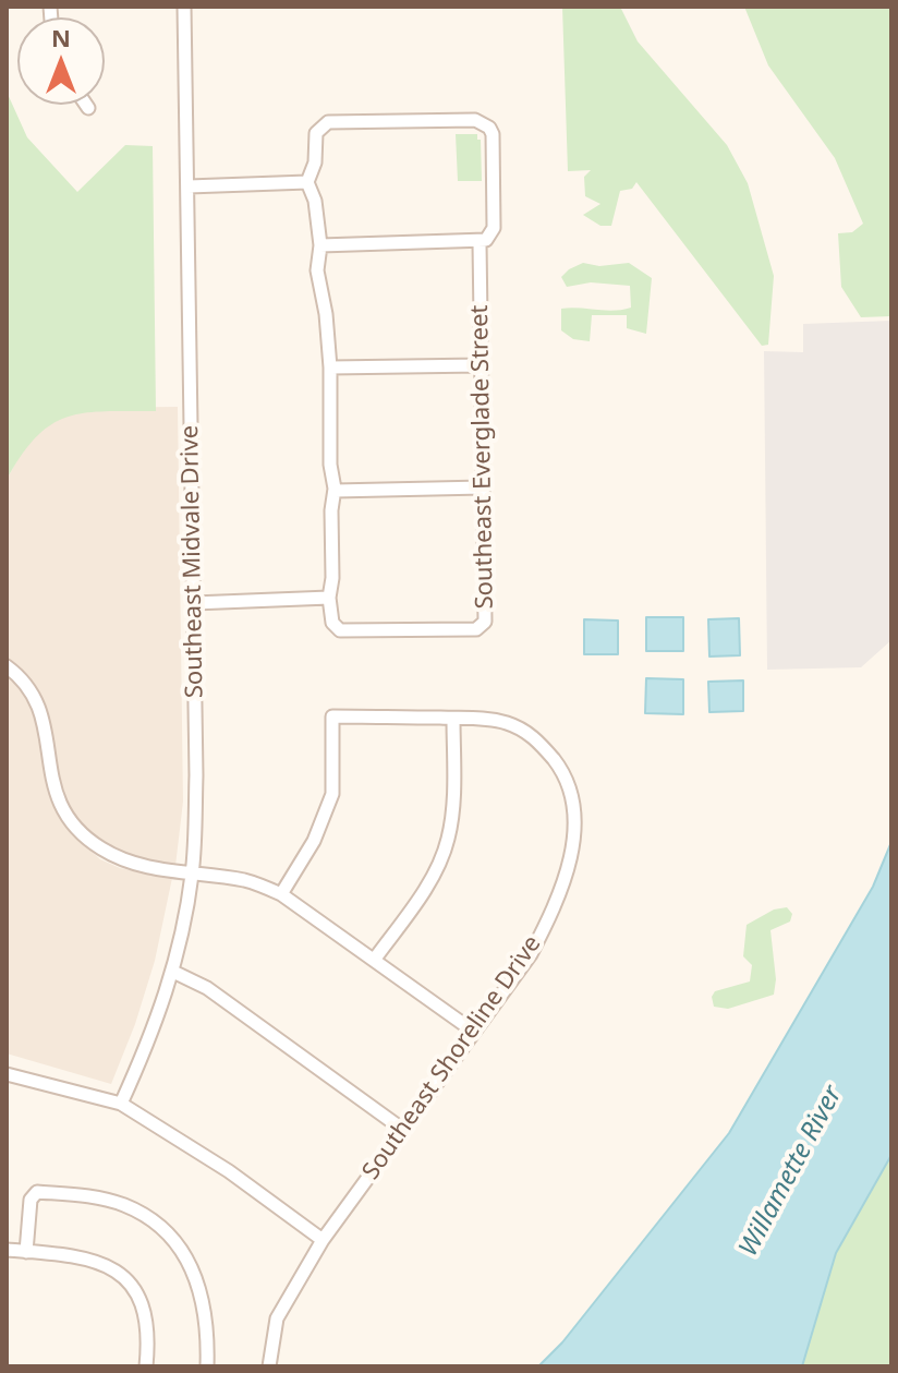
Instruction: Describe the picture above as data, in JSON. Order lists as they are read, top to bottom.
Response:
{
  "streets": {
    "street": ["Southeast Everglade Street", "Southeast Midvale Drive", "Southeast Shoreline Drive"]
  },
  "water": ["Willamette River"],
  "north": "top"
}
